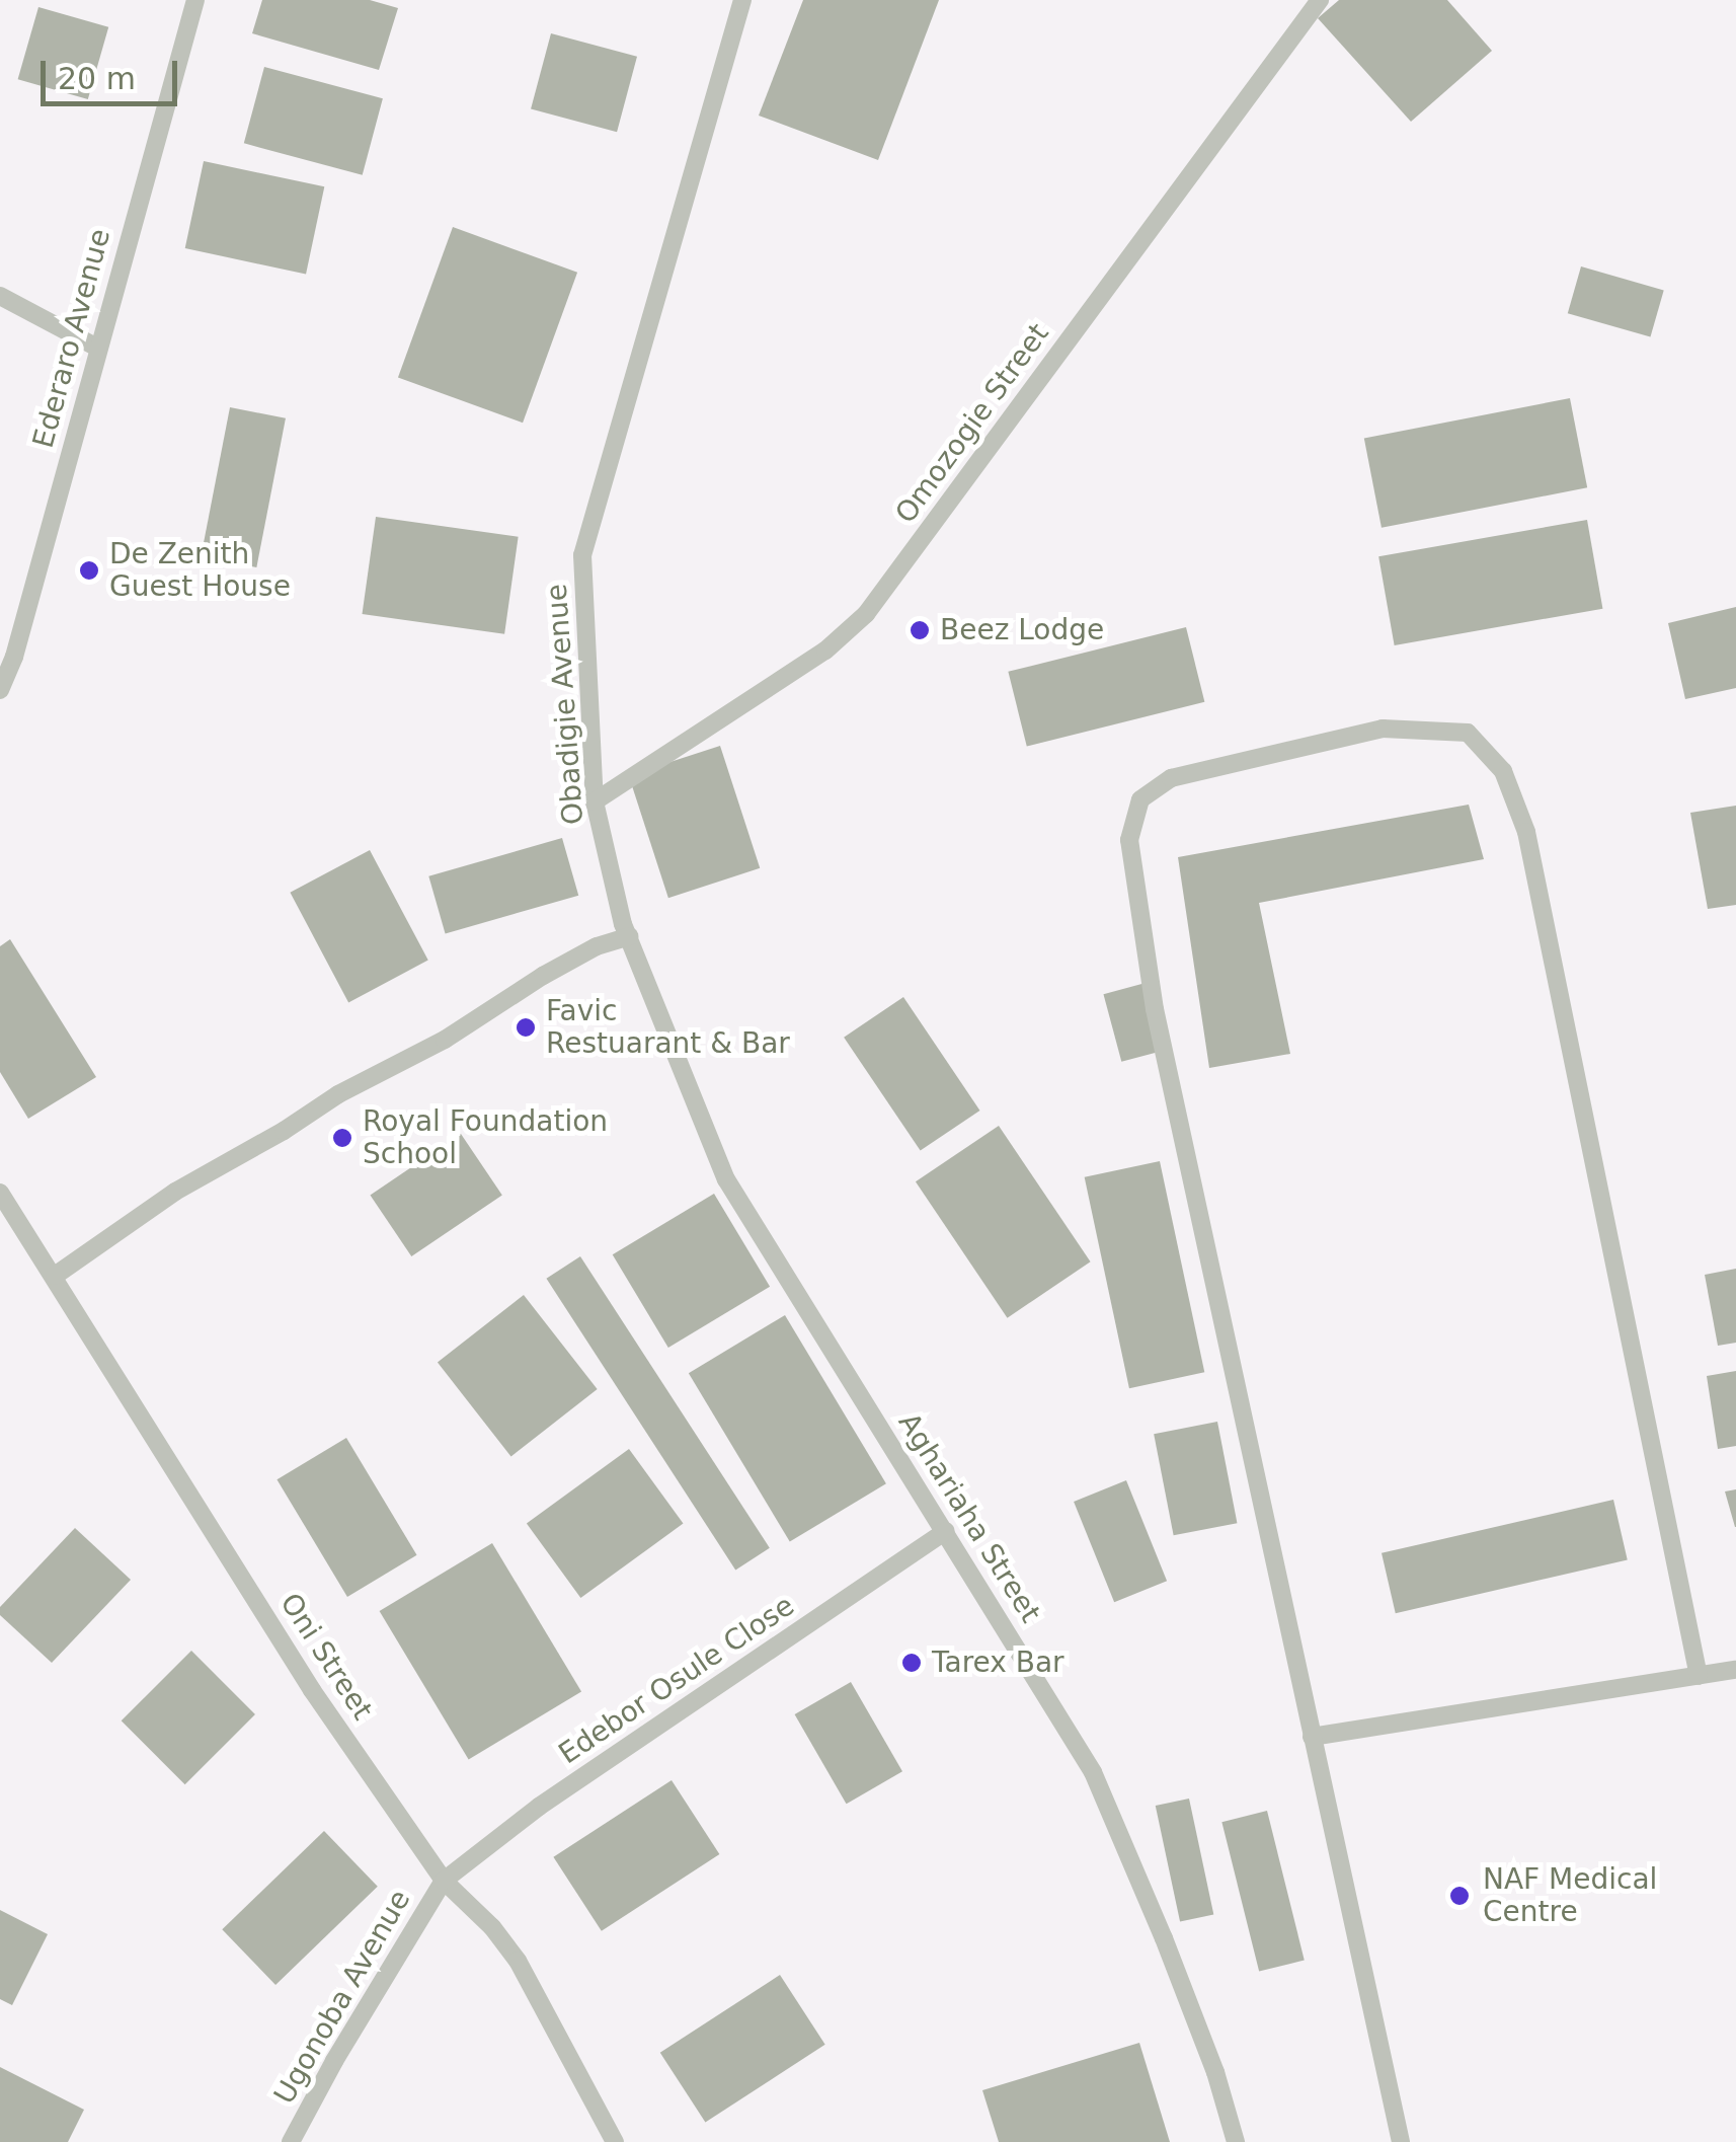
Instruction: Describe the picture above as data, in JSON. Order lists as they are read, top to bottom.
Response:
{
  "streets": {
    "street": [
      "Ederaro Avenue",
      "Omozogie Street",
      "Obadigie Avenue",
      "Aghariaha Street",
      "Oni Street",
      "Edebor Osule Close",
      "Ugonoba Avenue"
    ]
  },
  "crossings": [
    ["Omozogie Street", "Obadigie Avenue"],
    ["Obadigie Avenue", "Aghariaha Street"],
    ["Aghariaha Street", "Edebor Osule Close"],
    ["Oni Street", "Edebor Osule Close"],
    ["Oni Street", "Ugonoba Avenue"],
    ["Edebor Osule Close", "Ugonoba Avenue"]
  ],
  "places": [
    "De Zenith Guest House",
    "Beez Lodge",
    "Favic Restuarant & Bar",
    "Royal Foundation School",
    "Tarex Bar",
    "NAF Medical Centre"
  ],
  "scale_bar": "20 m"
}
